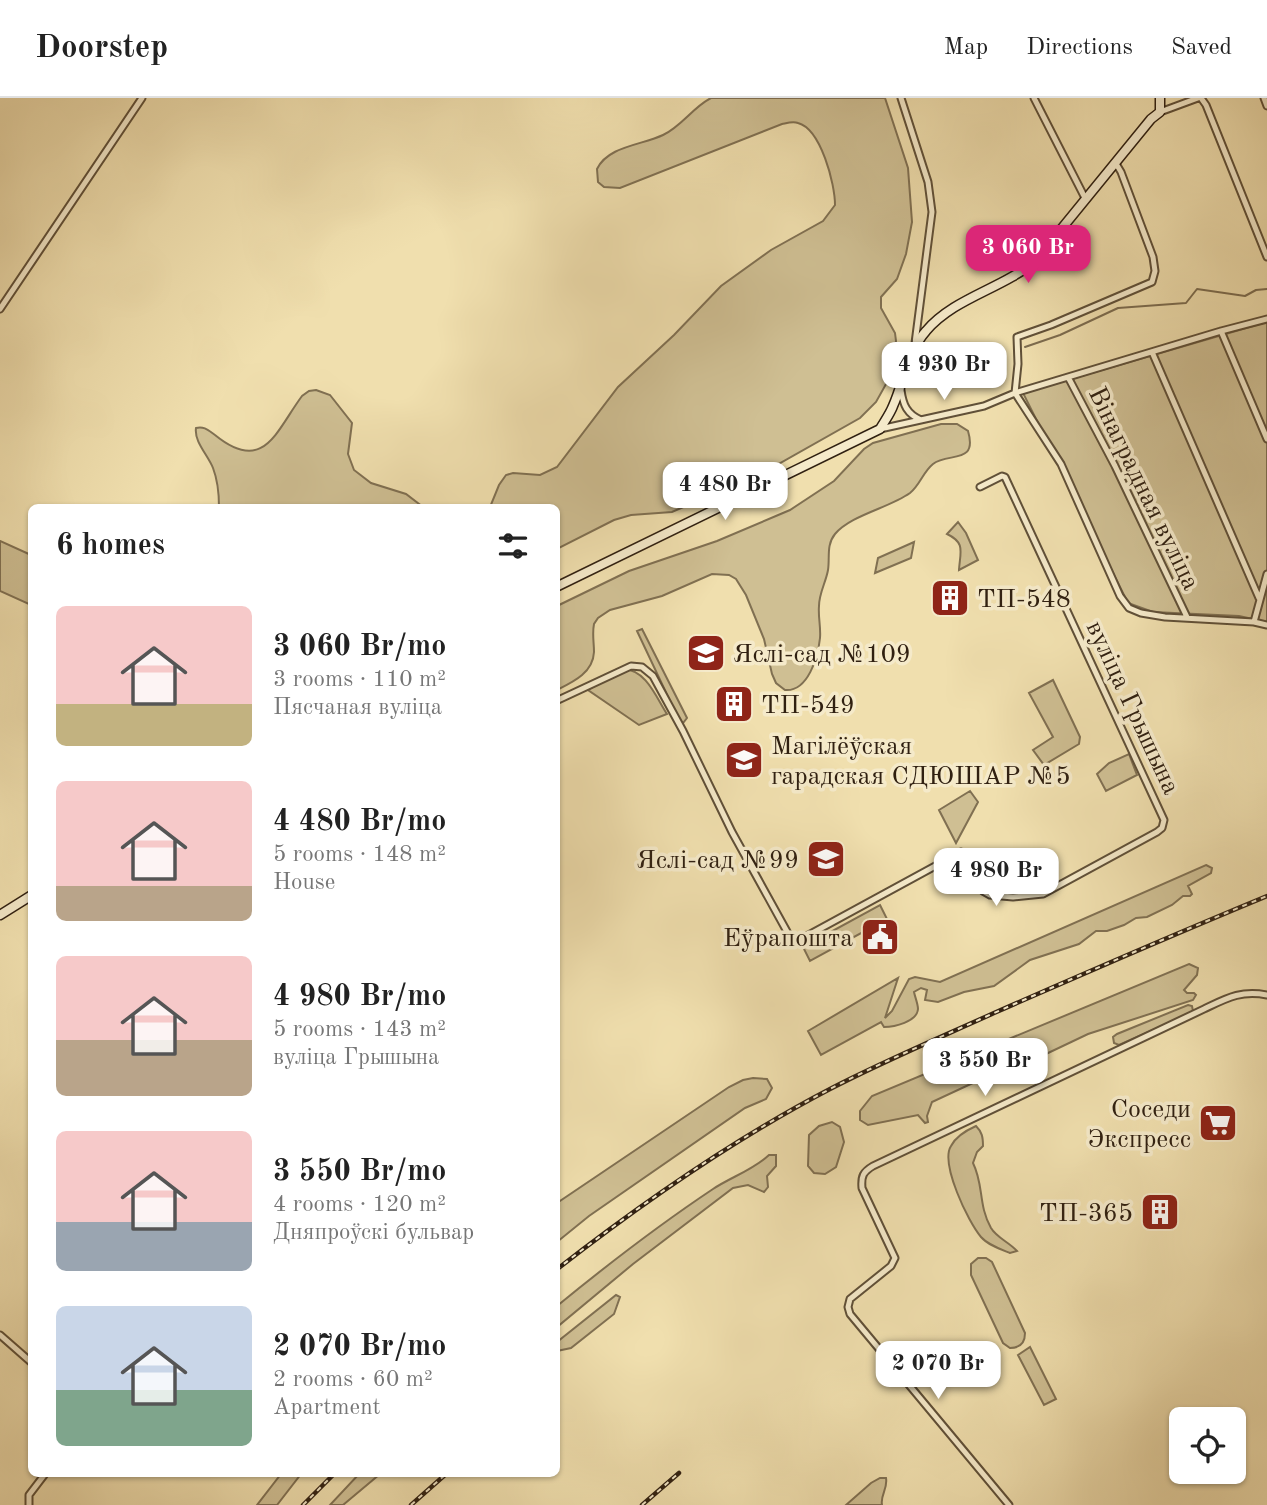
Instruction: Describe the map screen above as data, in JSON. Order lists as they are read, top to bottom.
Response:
{
  "streets": {
    "street": ["Вінаградная вуліца", "вуліца Грышына"]
  },
  "places": {
    "building": ["ТП-548", "ТП-549", "ТП-365"],
    "school or university": ["Яслі-сад №109", "Магілёўская гарадская СДЮШАР №5", "Яслі-сад №99"],
    "public building": ["Еўрапошта"],
    "supermarket": ["Соседи Экспресс"]
  },
  "page": {
    "header": "Doorstep",
    "nav": ["Map", "Directions", "Saved"],
    "price": [
      "3 060 Br",
      "4 930 Br",
      "4 480 Br",
      "4 980 Br",
      "3 550 Br",
      "2 070 Br"
    ],
    "heading": "6 homes",
    "list": [
      {
        "name": "3 060 Br/mo",
        "note": "3 rooms · 110 m² · Пясчаная вуліца"
      },
      {
        "name": "4 480 Br/mo",
        "note": "5 rooms · 148 m² · House"
      },
      {
        "name": "4 980 Br/mo",
        "note": "5 rooms · 143 m² · вуліца Грышына"
      },
      {
        "name": "3 550 Br/mo",
        "note": "4 rooms · 120 m² · Дняпроўскі бульвар"
      },
      {
        "name": "2 070 Br/mo",
        "note": "2 rooms · 60 m² · Apartment"
      }
    ]
  }
}
